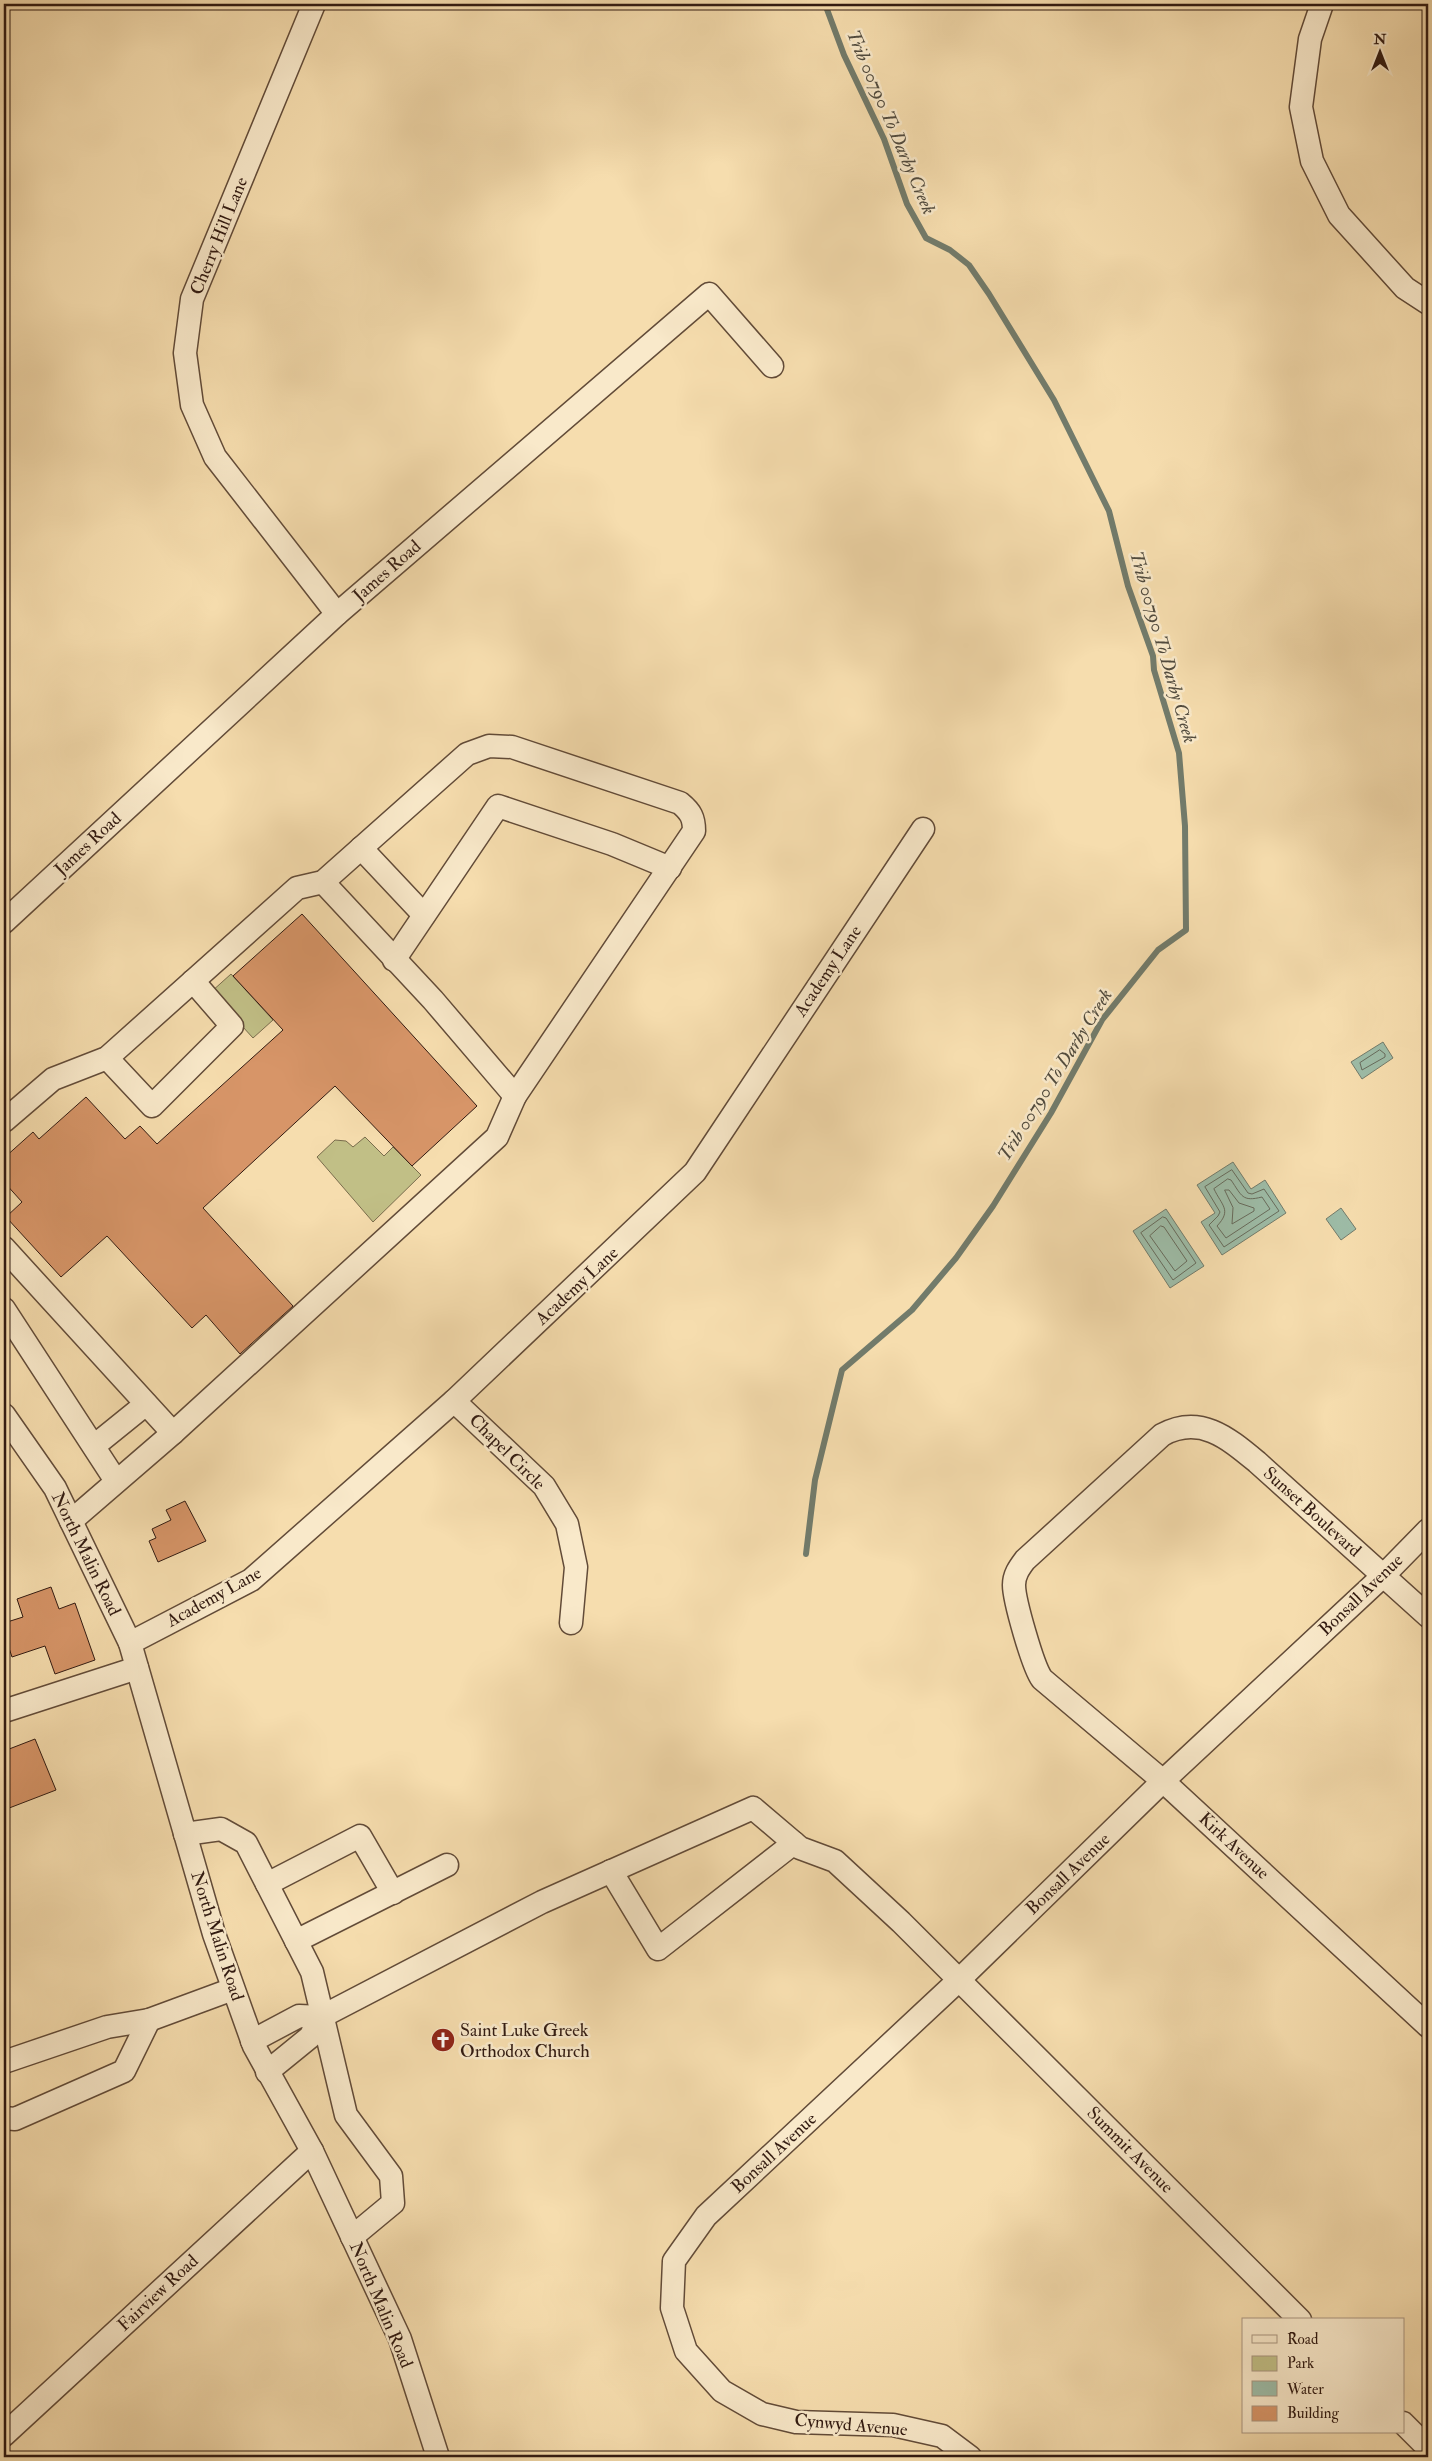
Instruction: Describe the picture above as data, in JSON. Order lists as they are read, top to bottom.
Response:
{
  "streets": {
    "street": [
      "Cherry Hill Lane",
      "James Road",
      "Academy Lane",
      "Chapel Circle",
      "Sunset Boulevard",
      "North Malin Road",
      "Bonsall Avenue",
      "Kirk Avenue",
      "Summit Avenue",
      "Fairview Road",
      "Cynwyd Avenue"
    ]
  },
  "crossings": [
    ["Cherry Hill Lane", "James Road"],
    ["Academy Lane", "Chapel Circle"],
    ["Academy Lane", "North Malin Road"],
    ["Sunset Boulevard", "Bonsall Avenue"],
    ["Sunset Boulevard", "Kirk Avenue"],
    ["North Malin Road", "Fairview Road"],
    ["Bonsall Avenue", "Kirk Avenue"],
    ["Bonsall Avenue", "Summit Avenue"],
    ["Bonsall Avenue", "Cynwyd Avenue"]
  ],
  "water": ["Trib 00790 To Darby Creek"],
  "places": {
    "church": ["Saint Luke Greek Orthodox Church"]
  },
  "legend": [
    "Road",
    "Park",
    "Water",
    "Building"
  ],
  "north": "top"
}
